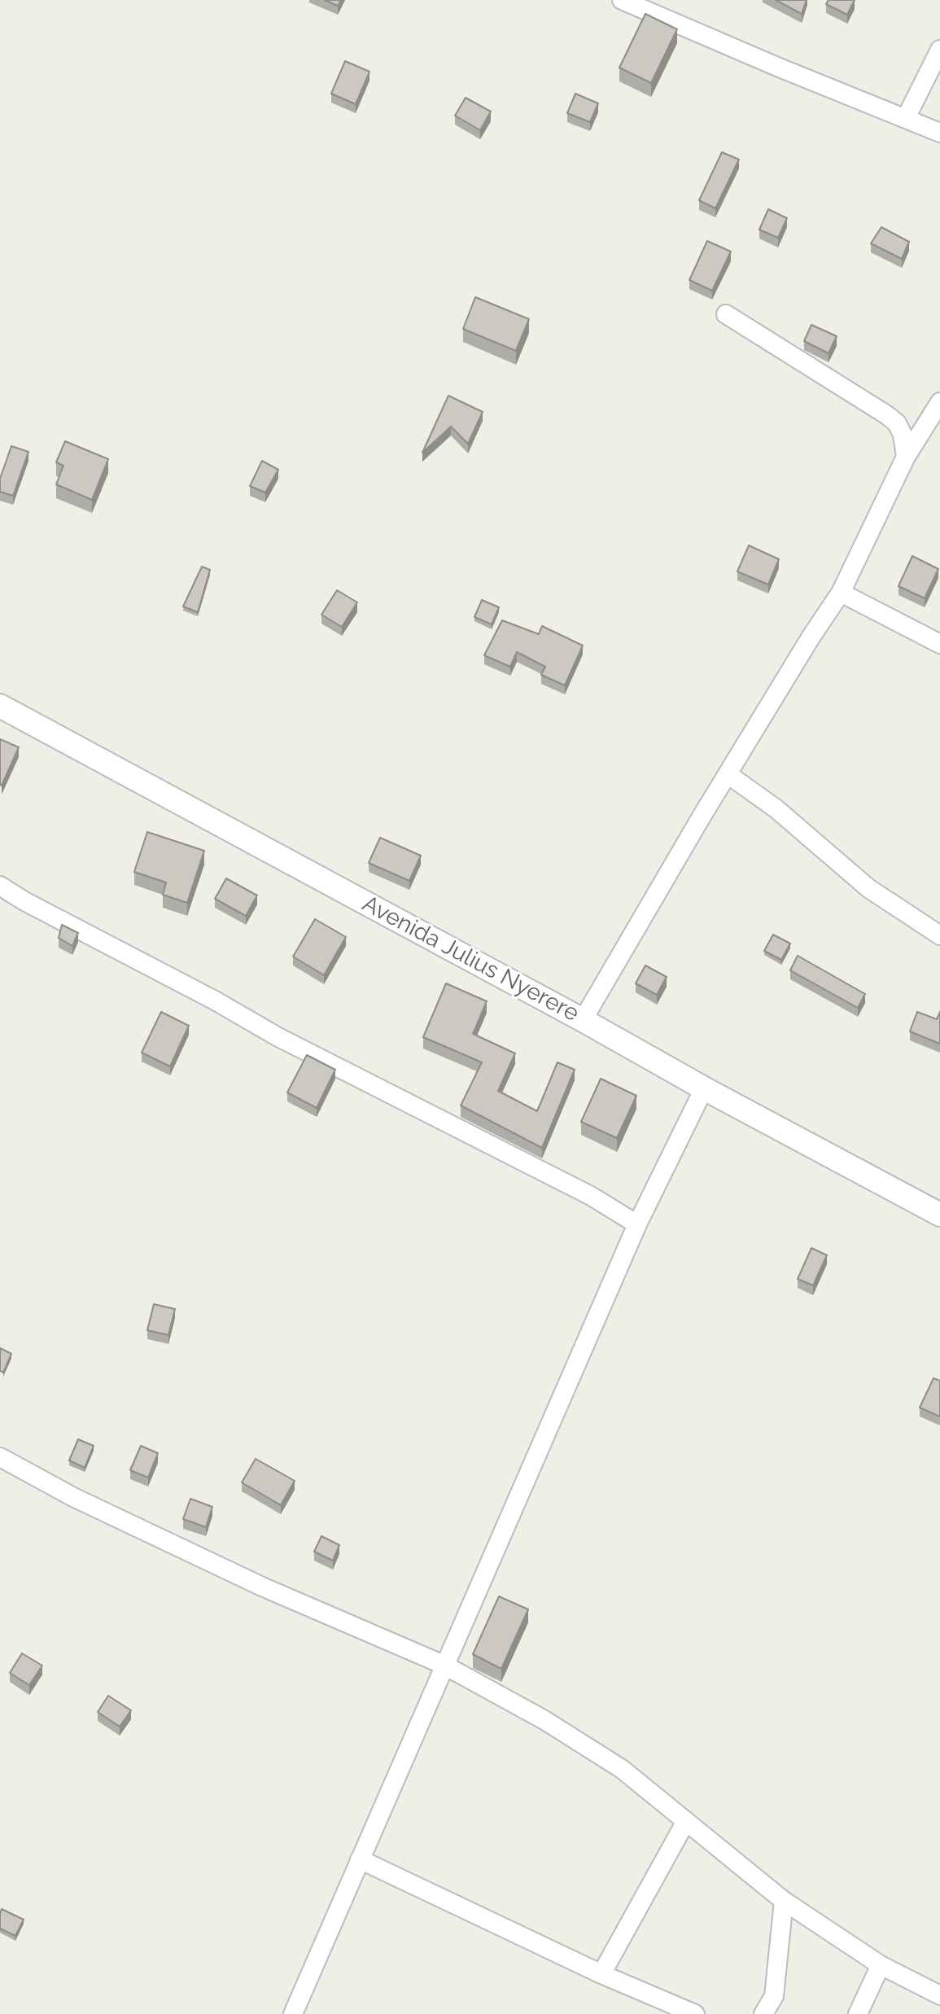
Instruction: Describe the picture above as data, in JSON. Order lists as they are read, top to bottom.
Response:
{
  "streets": {
    "street": ["Avenida Julius Nyerere"]
  }
}
